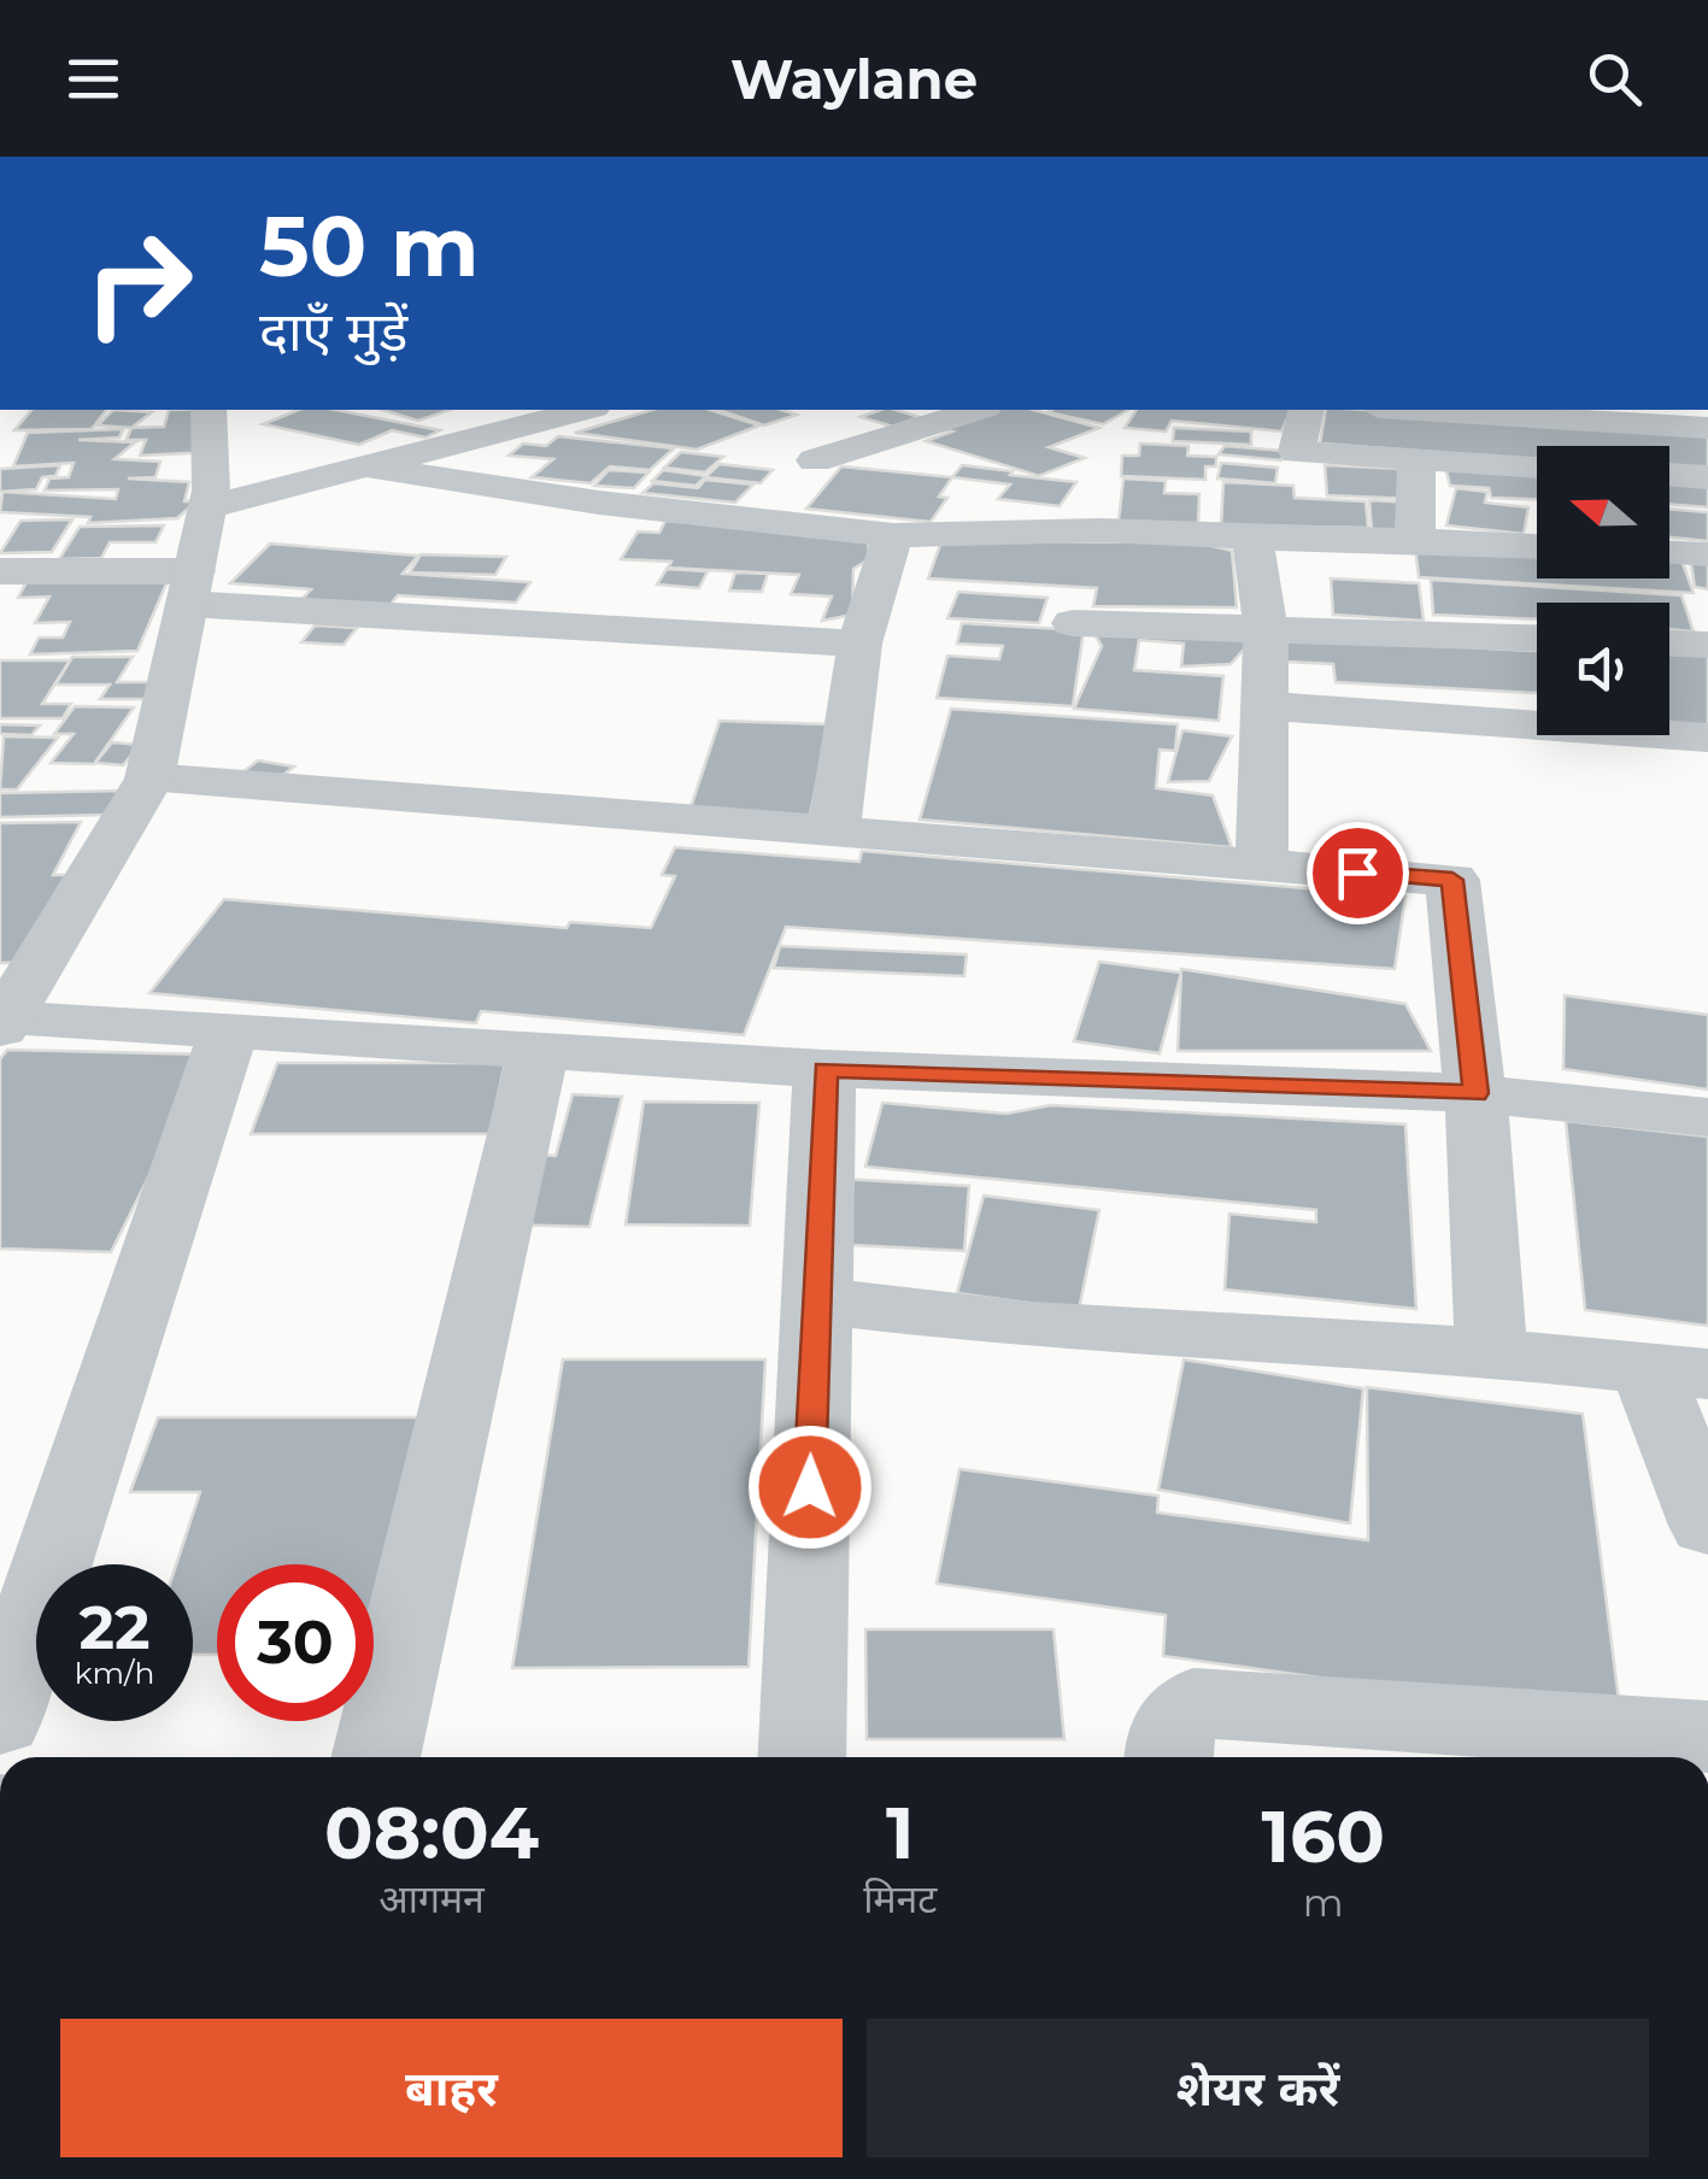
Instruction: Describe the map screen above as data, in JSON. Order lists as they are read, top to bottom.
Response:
{
  "north": "left",
  "page": {
    "header": "Waylane",
    "turn": ["50 m", "दाएँ मुड़ें"],
    "speed": "22 km/h",
    "limit": "30",
    "eta": [
      "08:04",
      "आगमन",
      "1",
      "मिनट",
      "160",
      "m"
    ],
    "buttons": ["बाहर", "शेयर करें"]
  }
}
